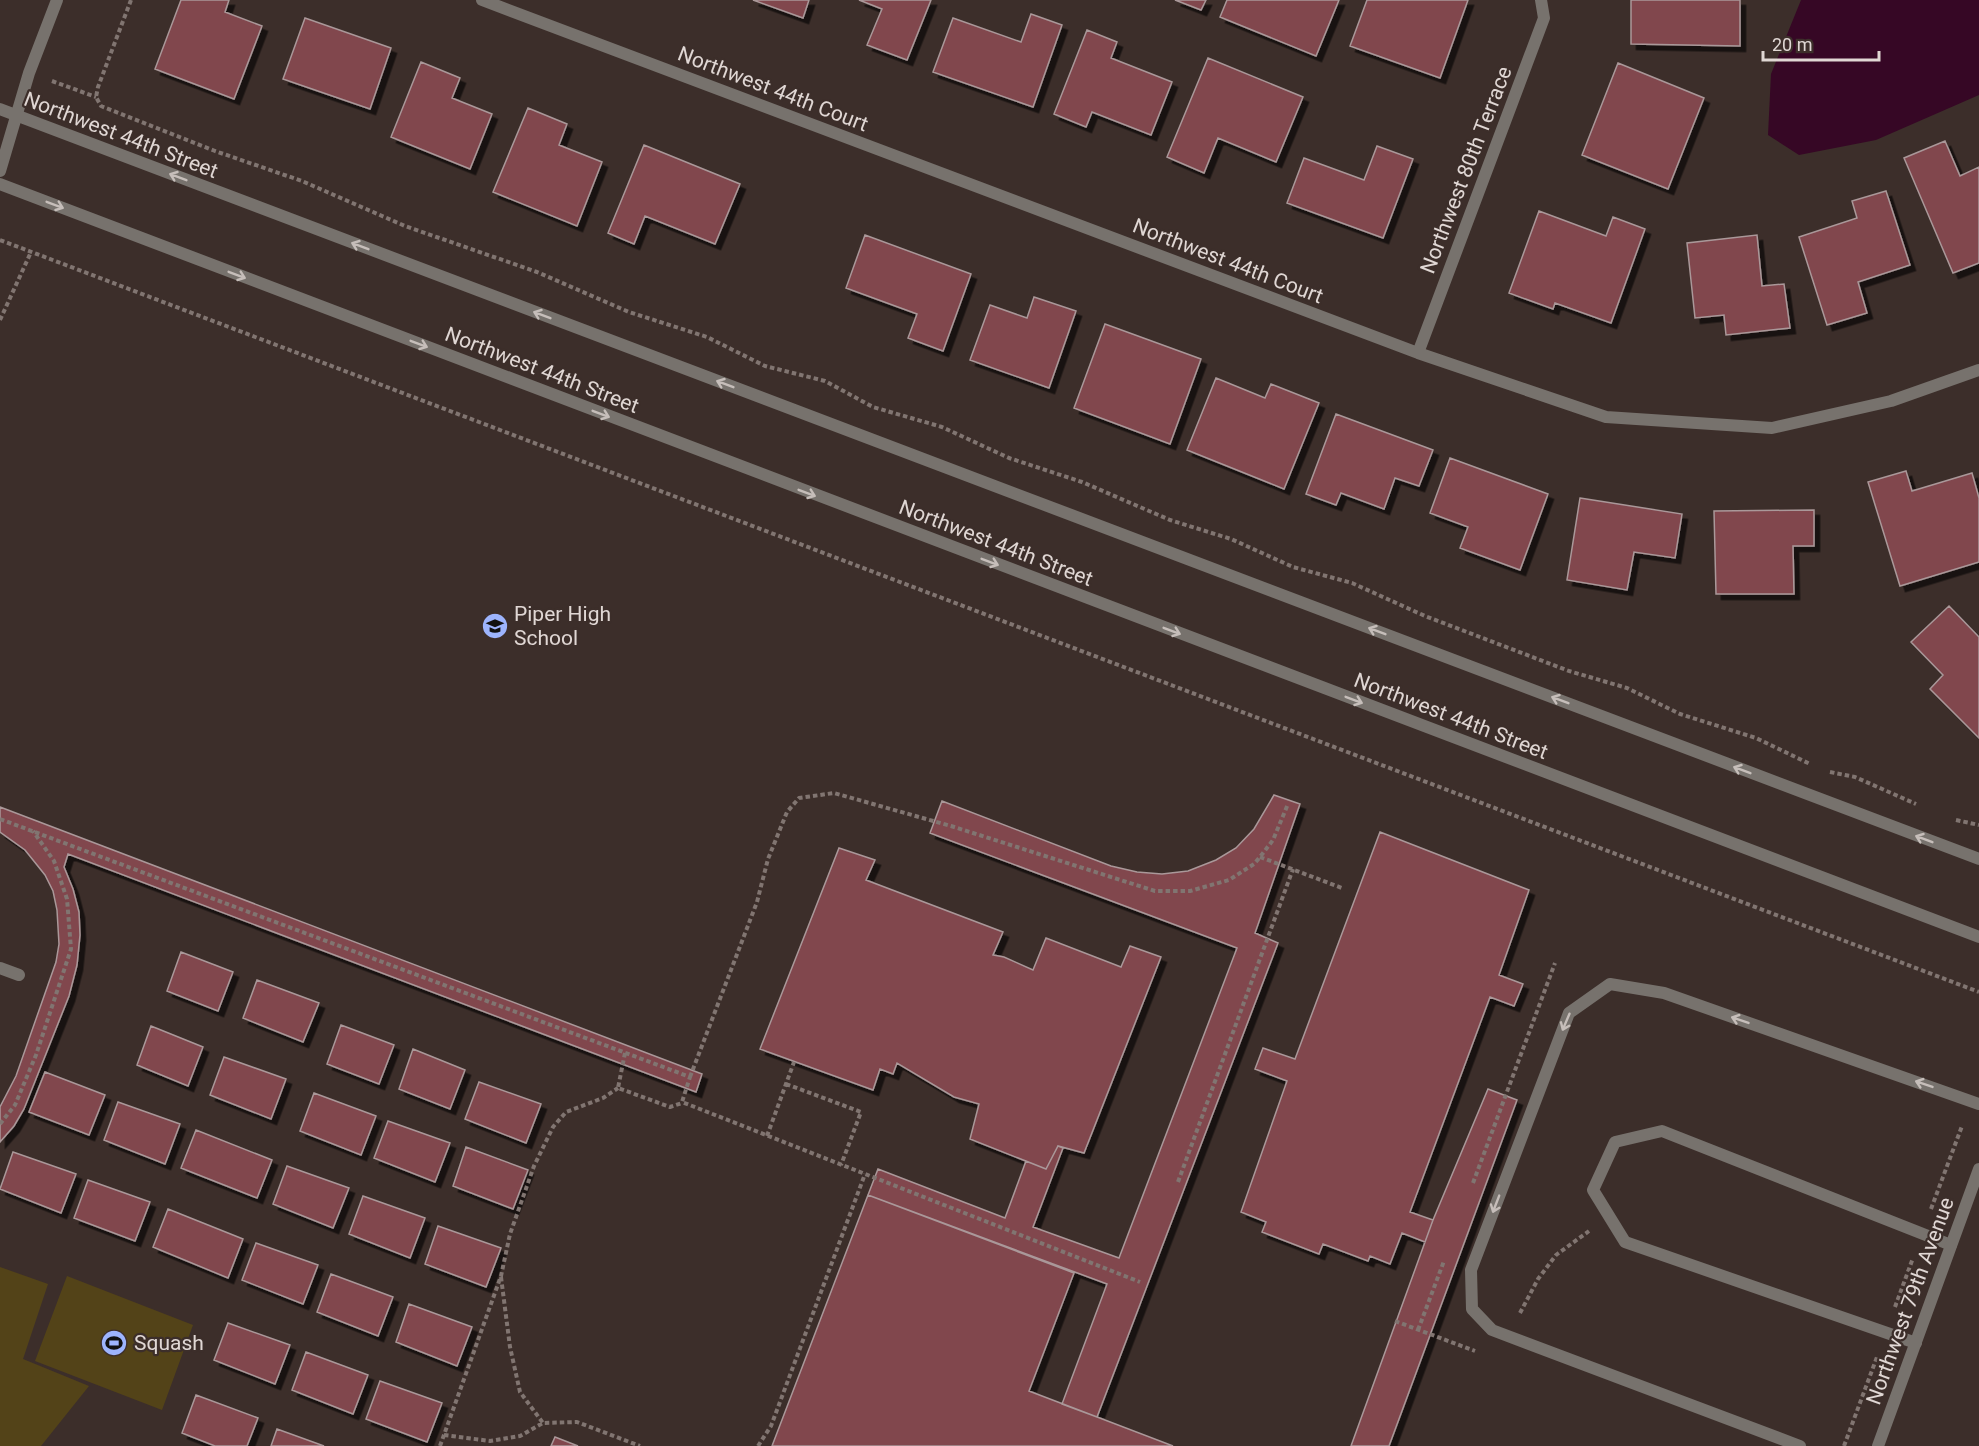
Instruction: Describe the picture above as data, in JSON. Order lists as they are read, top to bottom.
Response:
{
  "streets": {
    "street": [
      "Northwest 44th Court",
      "Northwest 44th Street",
      "Northwest 80th Terrace",
      "Northwest 79th Avenue"
    ]
  },
  "crossings": [
    ["Northwest 44th Court", "Northwest 80th Terrace"]
  ],
  "places": {
    "school or university": ["Piper High School"],
    "sports": ["Squash"]
  },
  "scale_bar": "20 m"
}
